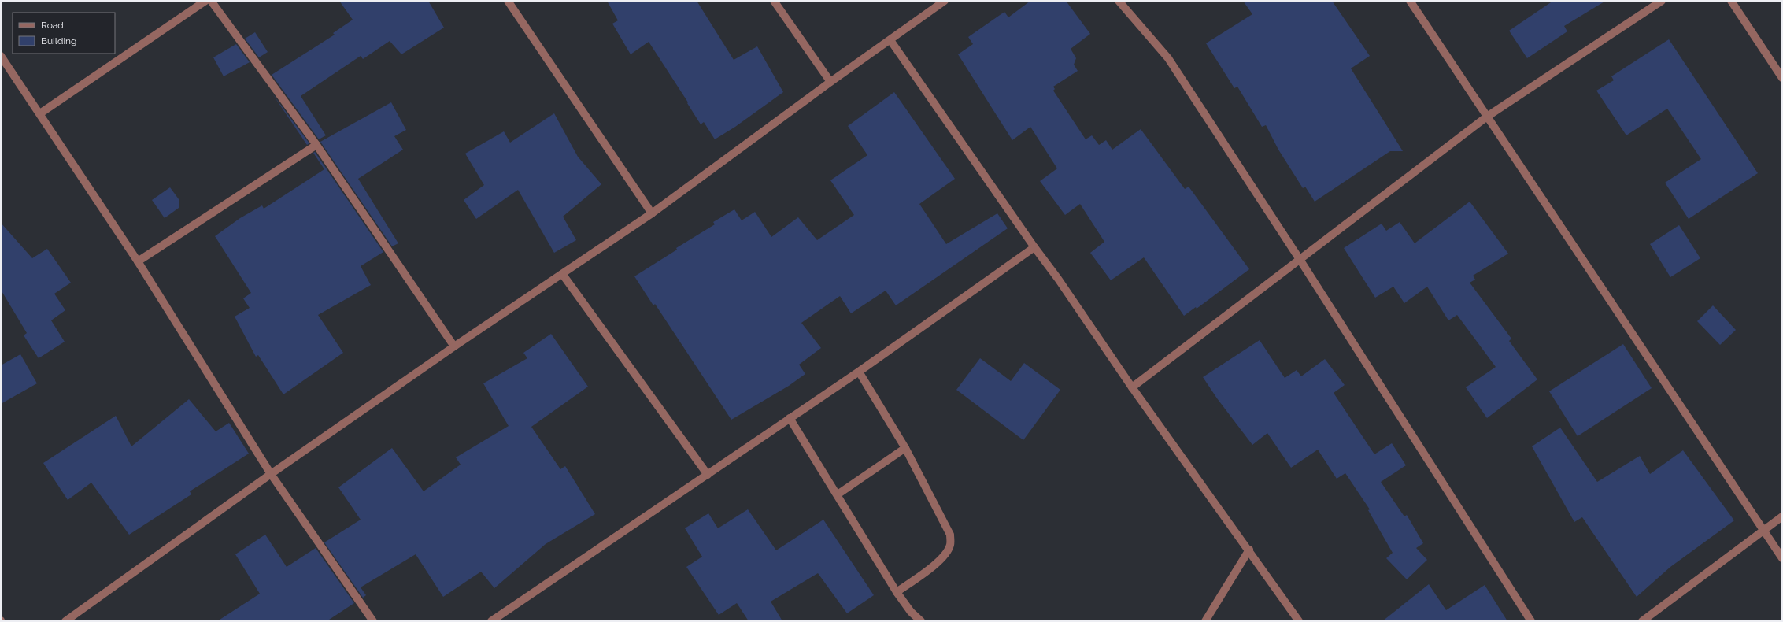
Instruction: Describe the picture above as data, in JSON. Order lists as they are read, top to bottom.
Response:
{
  "legend": ["Road", "Building"]
}
